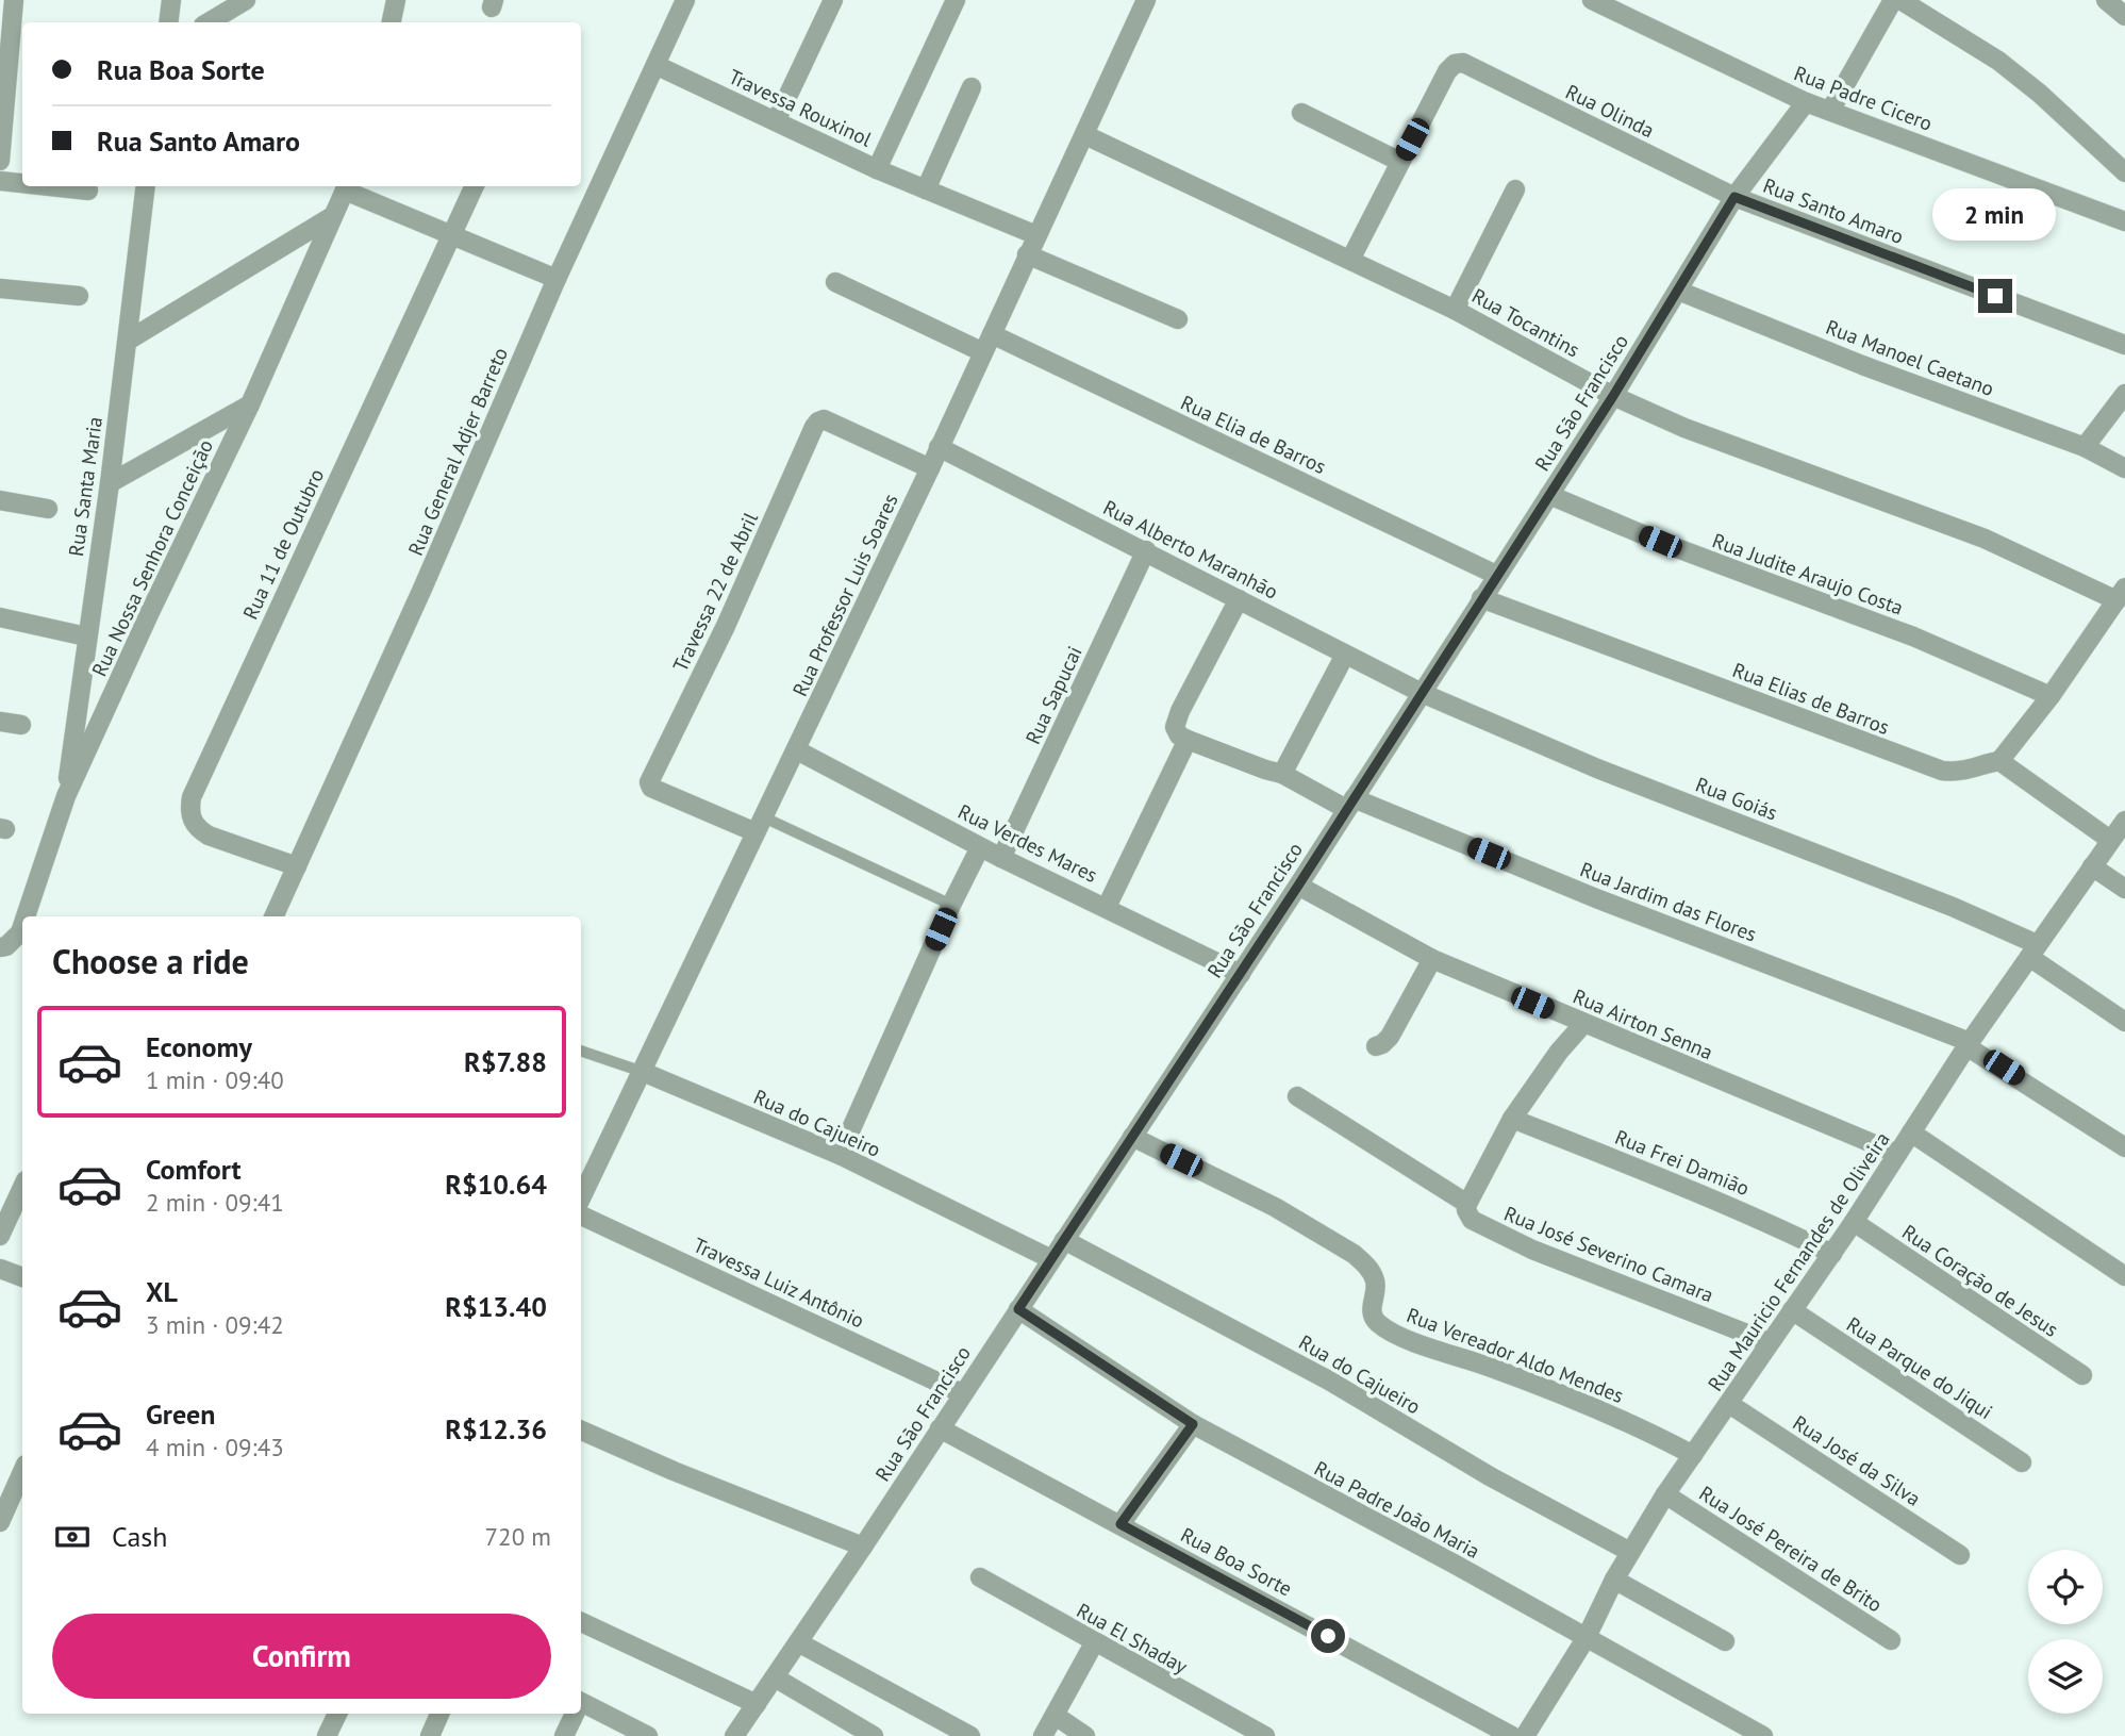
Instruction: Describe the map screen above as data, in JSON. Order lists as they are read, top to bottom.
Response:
{
  "streets": {
    "street": [
      "Rua Padre Cicero",
      "Travessa Rouxinol",
      "Rua Olinda",
      "Rua Santo Amaro",
      "Rua Tocantins",
      "Rua Manoel Caetano",
      "Rua São Francisco",
      "Rua Elia de Barros",
      "Rua General Adjer Barreto",
      "Rua Santa Maria",
      "Rua 11 de Outubro",
      "Rua Alberto Maranhão",
      "Rua Nossa Senhora Conceição",
      "Rua Judite Araujo Costa",
      "Travessa 22 de Abril",
      "Rua Professor Luis Soares",
      "Rua Sapucai",
      "Rua Elias de Barros",
      "Rua Goiás",
      "Rua Verdes Mares",
      "Rua Jardim das Flores",
      "Rua Airton Senna",
      "Rua do Cajueiro",
      "Rua Frei Damião",
      "Rua José Severino Camara",
      "Rua Mauricio Fernandes de Oliveira",
      "Rua Coração de Jesus",
      "Travessa Luiz Antônio",
      "Rua Vereador Aldo Mendes",
      "Rua Parque do Jiqui",
      "Rua José da Silva",
      "Rua Padre João Maria",
      "Rua José Pereira de Brito",
      "Rua Boa Sorte",
      "Rua El Shaday"
    ]
  },
  "crossings": [
    ["Rua Padre Cicero", "Rua São Francisco"],
    ["Travessa Rouxinol", "Rua General Adjer Barreto"],
    ["Travessa Rouxinol", "Rua Professor Luis Soares"],
    ["Rua Olinda", "Rua Santo Amaro"],
    ["Rua Olinda", "Rua São Francisco"],
    ["Rua Santo Amaro", "Rua São Francisco"],
    ["Rua Tocantins", "Rua São Francisco"],
    ["Rua Tocantins", "Rua Professor Luis Soares"],
    ["Rua Manoel Caetano", "Rua São Francisco"],
    ["Rua São Francisco", "Rua Elia de Barros"],
    ["Rua São Francisco", "Rua Alberto Maranhão"],
    ["Rua São Francisco", "Rua Judite Araujo Costa"],
    ["Rua São Francisco", "Rua Elias de Barros"],
    ["Rua São Francisco", "Rua Goiás"],
    ["Rua São Francisco", "Rua Verdes Mares"],
    ["Rua São Francisco", "Rua Jardim das Flores"],
    ["Rua São Francisco", "Rua Airton Senna"],
    ["Rua São Francisco", "Rua do Cajueiro"],
    ["Rua São Francisco", "Travessa Luiz Antônio"],
    ["Rua São Francisco", "Rua Vereador Aldo Mendes"],
    ["Rua São Francisco", "Rua Padre João Maria"],
    ["Rua São Francisco", "Rua Boa Sorte"],
    ["Rua Elia de Barros", "Rua Professor Luis Soares"],
    ["Rua General Adjer Barreto", "Rua 11 de Outubro"],
    ["Rua Santa Maria", "Rua Nossa Senhora Conceição"],
    ["Rua Alberto Maranhão", "Rua Professor Luis Soares"],
    ["Rua Alberto Maranhão", "Rua Sapucai"],
    ["Rua Alberto Maranhão", "Rua Goiás"],
    ["Travessa 22 de Abril", "Rua Professor Luis Soares"],
    ["Rua Professor Luis Soares", "Rua Verdes Mares"],
    ["Rua Professor Luis Soares", "Rua do Cajueiro"],
    ["Rua Sapucai", "Rua Verdes Mares"],
    ["Rua Goiás", "Rua Mauricio Fernandes de Oliveira"],
    ["Rua Jardim das Flores", "Rua Mauricio Fernandes de Oliveira"],
    ["Rua Airton Senna", "Rua Mauricio Fernandes de Oliveira"],
    ["Rua do Cajueiro", "Rua Mauricio Fernandes de Oliveira"],
    ["Rua Frei Damião", "Rua Mauricio Fernandes de Oliveira"],
    ["Rua José Severino Camara", "Rua Mauricio Fernandes de Oliveira"],
    ["Rua Mauricio Fernandes de Oliveira", "Rua Coração de Jesus"],
    ["Rua Mauricio Fernandes de Oliveira", "Rua Vereador Aldo Mendes"],
    ["Rua Mauricio Fernandes de Oliveira", "Rua Parque do Jiqui"],
    ["Rua Mauricio Fernandes de Oliveira", "Rua José da Silva"],
    ["Rua Mauricio Fernandes de Oliveira", "Rua Padre João Maria"],
    ["Rua Mauricio Fernandes de Oliveira", "Rua José Pereira de Brito"]
  ],
  "page": {
    "banner": ["Rua Boa Sorte", "Rua Santo Amaro"],
    "bubble": "2 min",
    "heading": "Choose a ride",
    "list": [
      {
        "name": "Economy",
        "note": "1 min · 09:40",
        "value": "R$7.88"
      },
      {
        "name": "Comfort",
        "note": "2 min · 09:41",
        "value": "R$10.64"
      },
      {
        "name": "XL",
        "note": "3 min · 09:42",
        "value": "R$13.40"
      },
      {
        "name": "Green",
        "note": "4 min · 09:43",
        "value": "R$12.36"
      }
    ],
    "pay": ["Cash", "720 m"],
    "buttons": "Confirm"
  }
}
